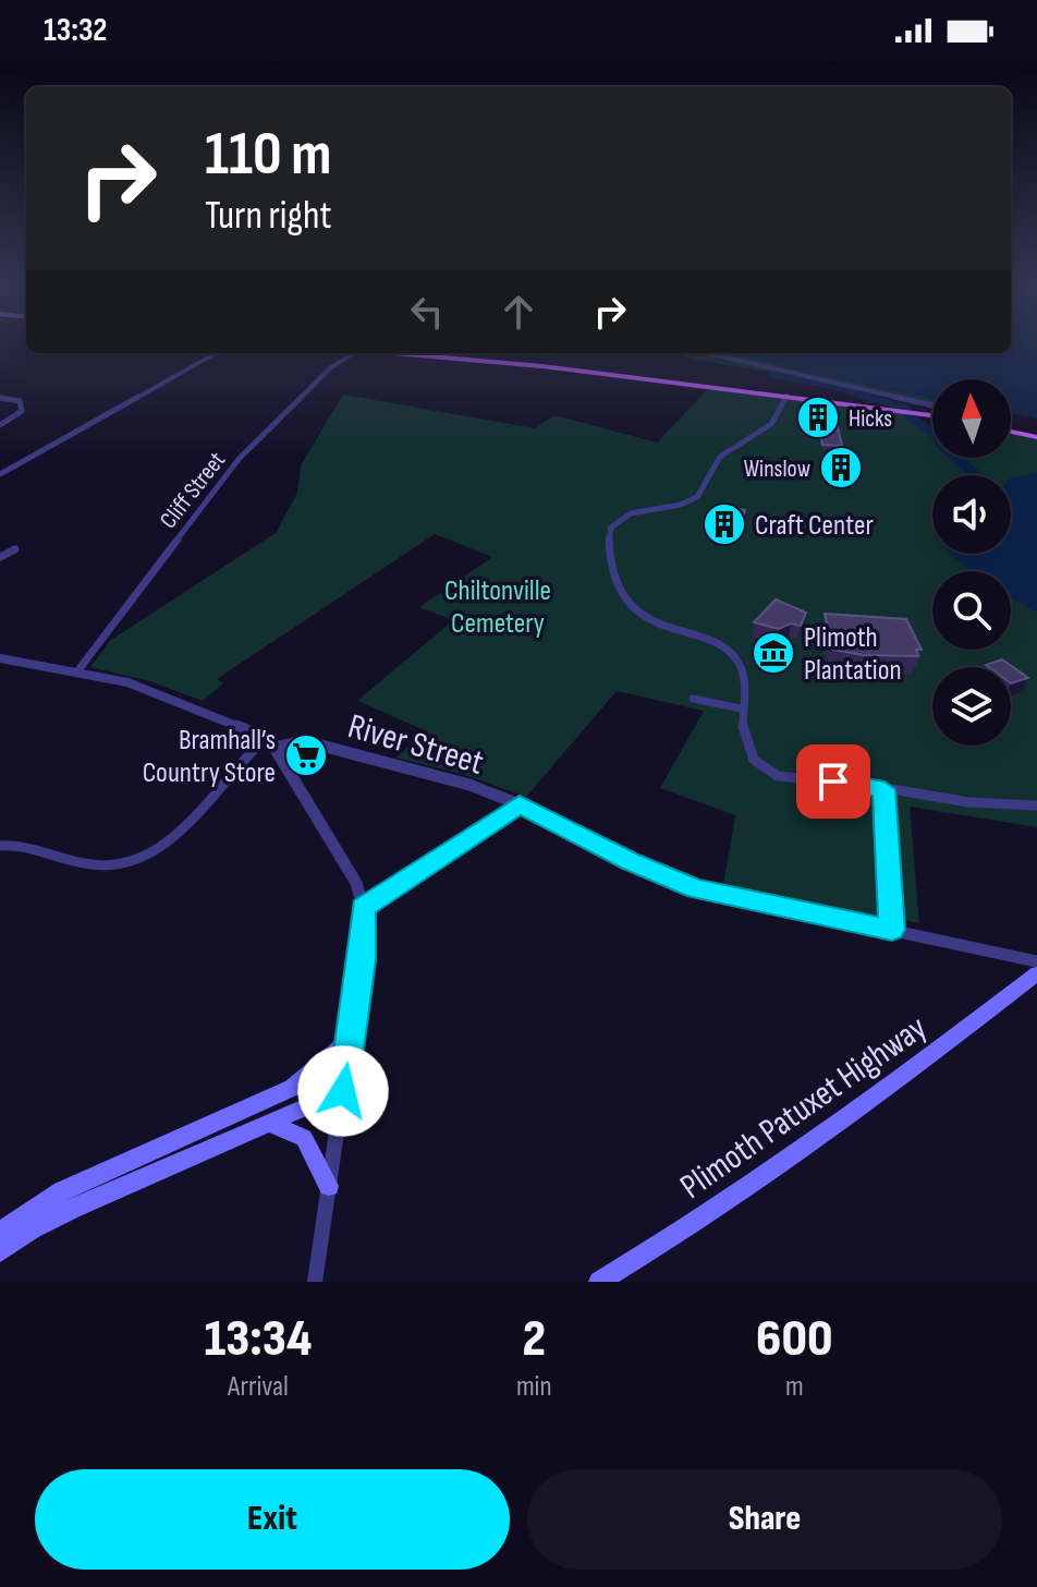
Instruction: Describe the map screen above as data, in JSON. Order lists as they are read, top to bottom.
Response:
{
  "streets": {
    "main road": ["Plimoth Patuxet Highway"],
    "street": ["Cliff Street", "River Street"]
  },
  "parks": ["Chiltonville Cemetery"],
  "places": {
    "building": ["Hicks", "Winslow", "Craft Center"],
    "museum": ["Plimoth Plantation"],
    "supermarket": ["Bramhall’s Country Store"]
  },
  "north": "top",
  "page": {
    "status": "13:32",
    "turn": ["110 m", "Turn right"],
    "eta": [
      "13:34",
      "Arrival",
      "2",
      "min",
      "600",
      "m"
    ],
    "buttons": ["Exit", "Share"]
  }
}
